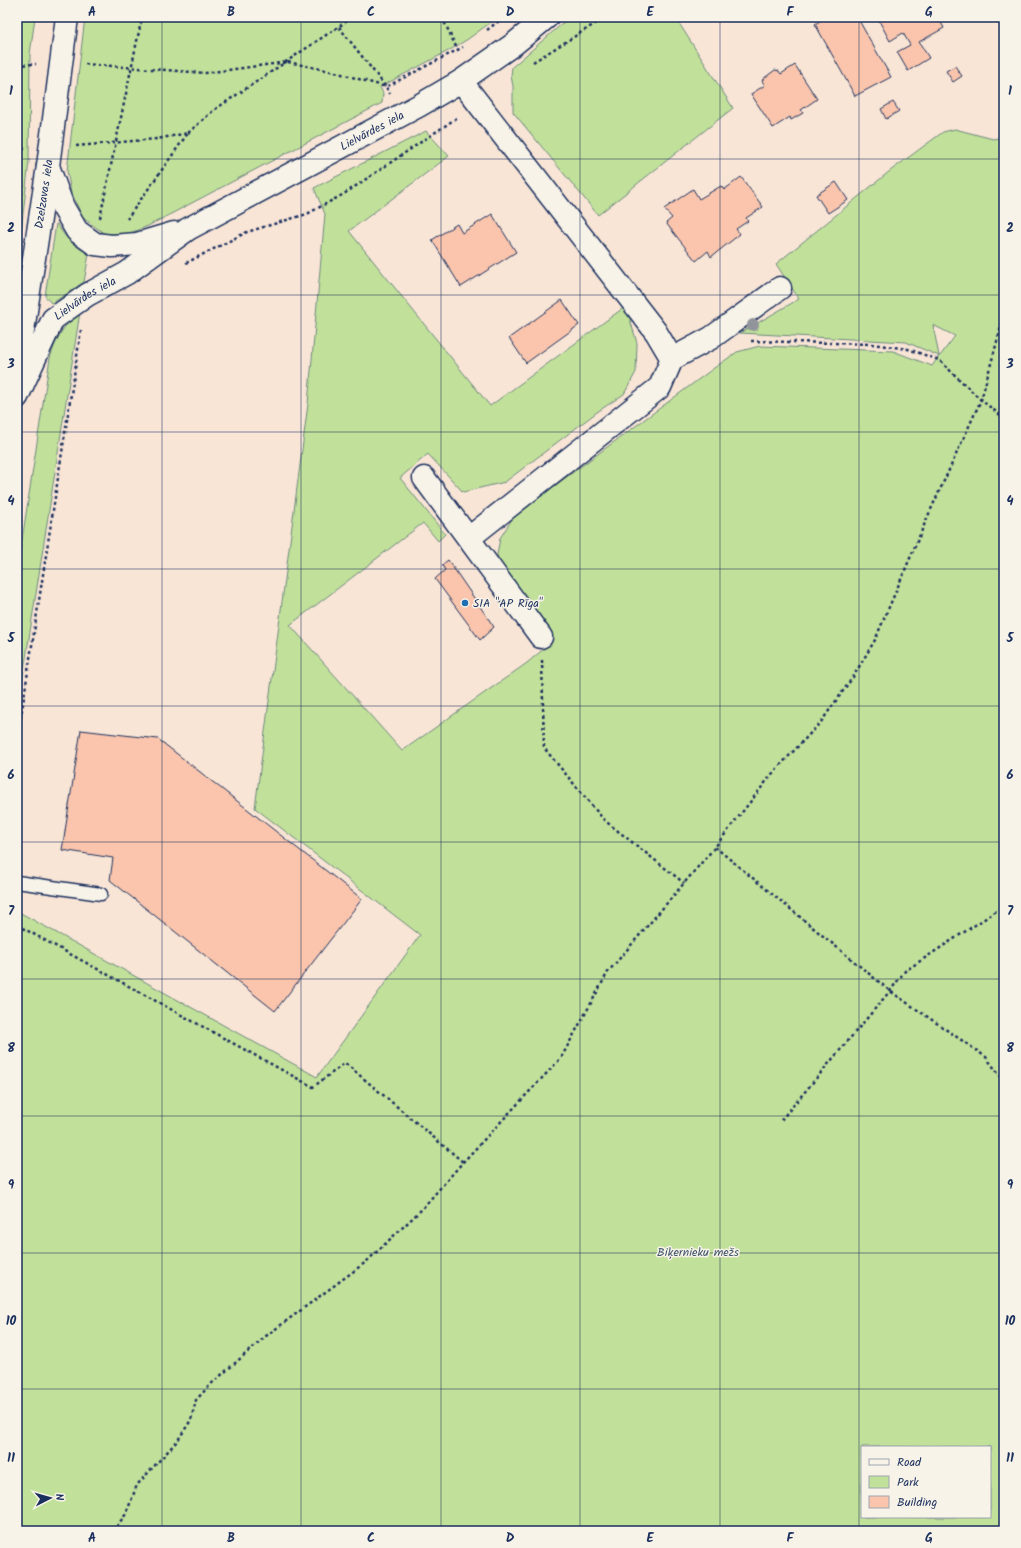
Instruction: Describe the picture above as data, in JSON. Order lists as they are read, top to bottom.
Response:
{
  "streets": {
    "street": ["Lielvārdes iela", "Dzelzavas iela"]
  },
  "parks": ["Biķernieku mežs"],
  "places": ["SIA \"AP Rīga\""],
  "legend": ["Road", "Park", "Building"],
  "north": "right",
  "grid": {
    "columns": [
      "A",
      "B",
      "C",
      "D",
      "E",
      "F",
      "G"
    ],
    "rows": [
      "1",
      "2",
      "3",
      "4",
      "5",
      "6",
      "7",
      "8",
      "9",
      "10",
      "11"
    ]
  }
}
